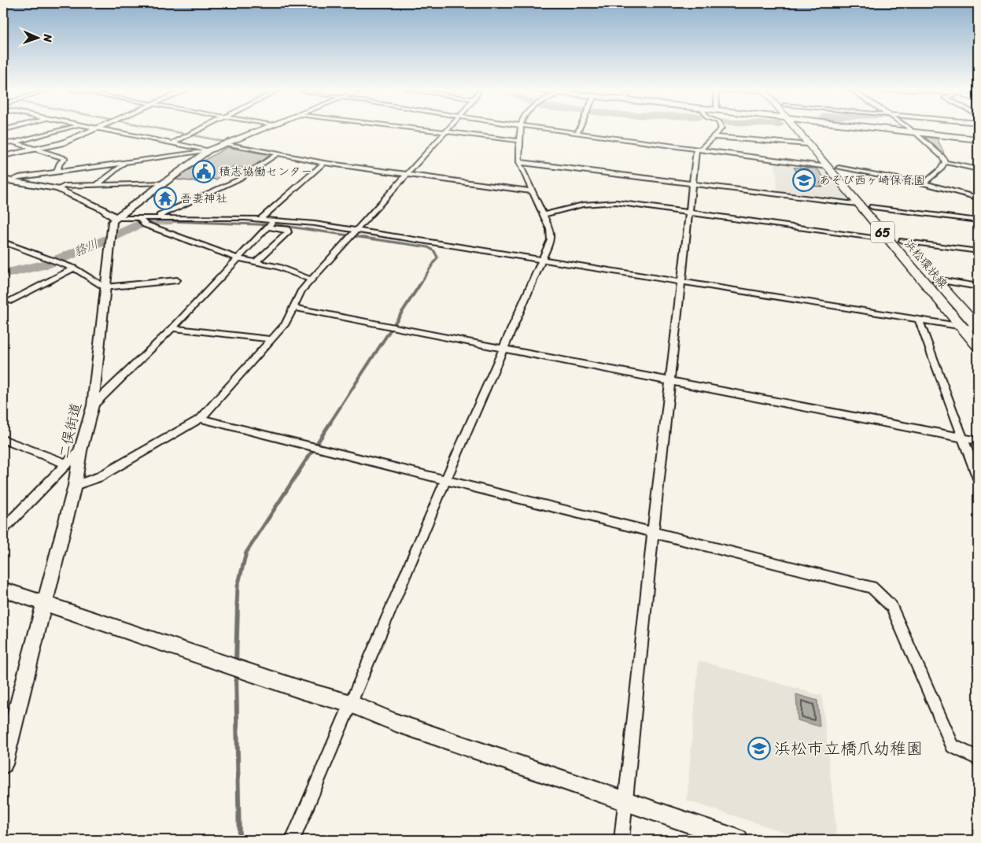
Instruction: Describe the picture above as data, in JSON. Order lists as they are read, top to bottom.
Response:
{
  "streets": {
    "main road": ["65", "浜松環状線"],
    "street": ["二俣街道"]
  },
  "water": ["貉川"],
  "places": {
    "public building": ["積志協働センター"],
    "school or university": ["あそび西ヶ崎保育園", "浜松市立橋爪幼稚園"],
    "temple": ["吾妻神社"]
  },
  "north": "right"
}
